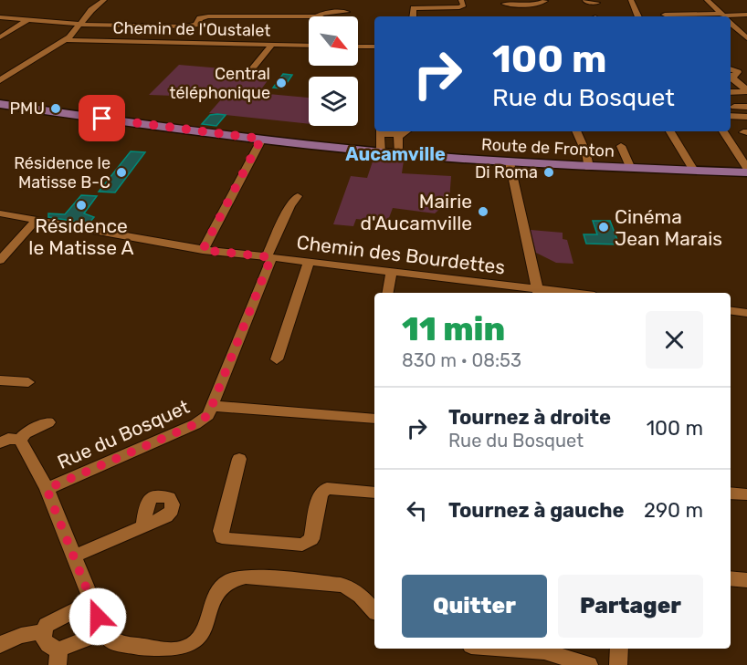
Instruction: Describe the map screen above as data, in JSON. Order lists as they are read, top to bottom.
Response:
{
  "streets": {
    "main road": ["Route de Fronton"],
    "street": ["Chemin de l'Oustalet", "Chemin des Bourdettes", "Rue du Bosquet"]
  },
  "crossings": [
    ["Chemin des Bourdettes", "Rue du Bosquet"]
  ],
  "districts": ["Aucamville"],
  "places": [
    "Central téléphonique",
    "PMU",
    "Résidence le Matisse B-C",
    "Di Roma",
    "Résidence le Matisse A",
    "Mairie d'Aucamville",
    "Cinéma Jean Marais"
  ],
  "north": "bottom right",
  "page": {
    "turn": ["100 m", "Rue du Bosquet"],
    "heading": ["11 min", "830 m · 08:53"],
    "list": [
      {
        "name": "Tournez à droite",
        "note": "Rue du Bosquet",
        "value": "100 m"
      },
      {
        "name": "Tournez à gauche",
        "value": "290 m"
      }
    ],
    "buttons": ["Quitter", "Partager"]
  }
}
